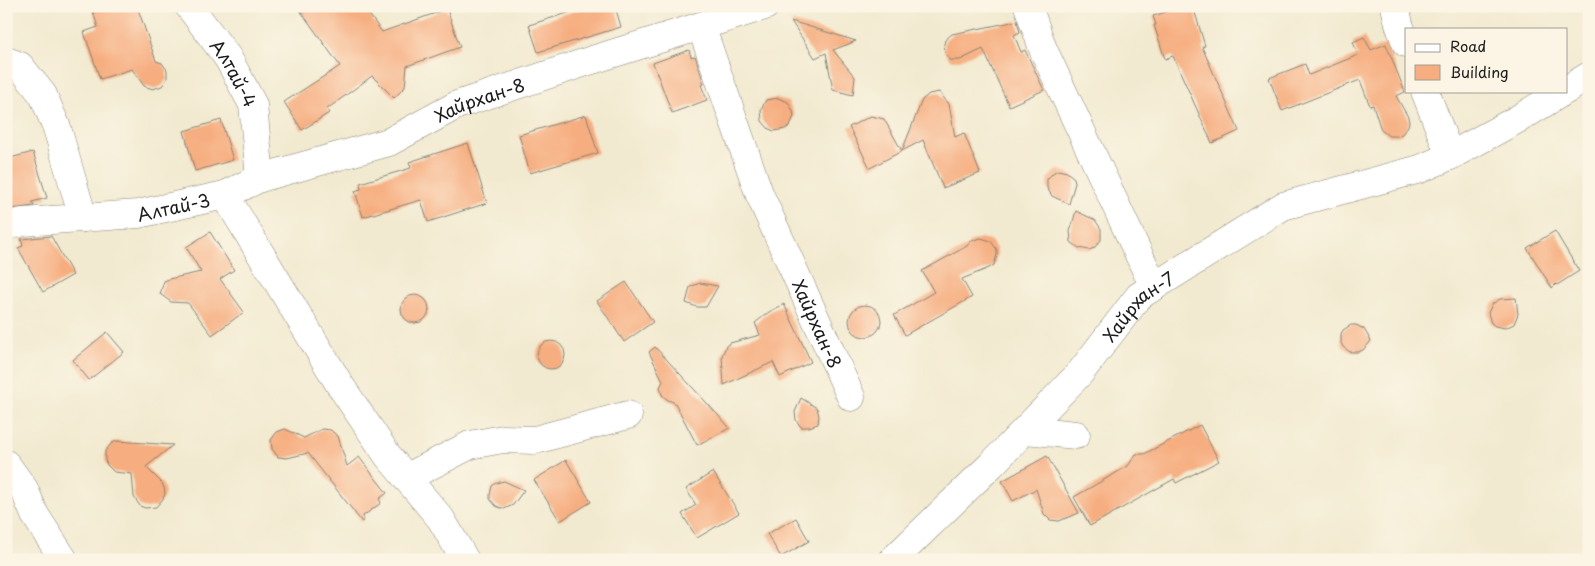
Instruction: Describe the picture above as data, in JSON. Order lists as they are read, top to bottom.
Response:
{
  "streets": {
    "street": [
      "Алтай-4",
      "Хайрхан-8",
      "Алтай-3",
      "Хайрхан-7"
    ]
  },
  "crossings": [
    ["Алтай-4", "Хайрхан-8"],
    ["Алтай-4", "Алтай-3"],
    ["Хайрхан-8", "Алтай-3"]
  ],
  "legend": ["Road", "Building"]
}
